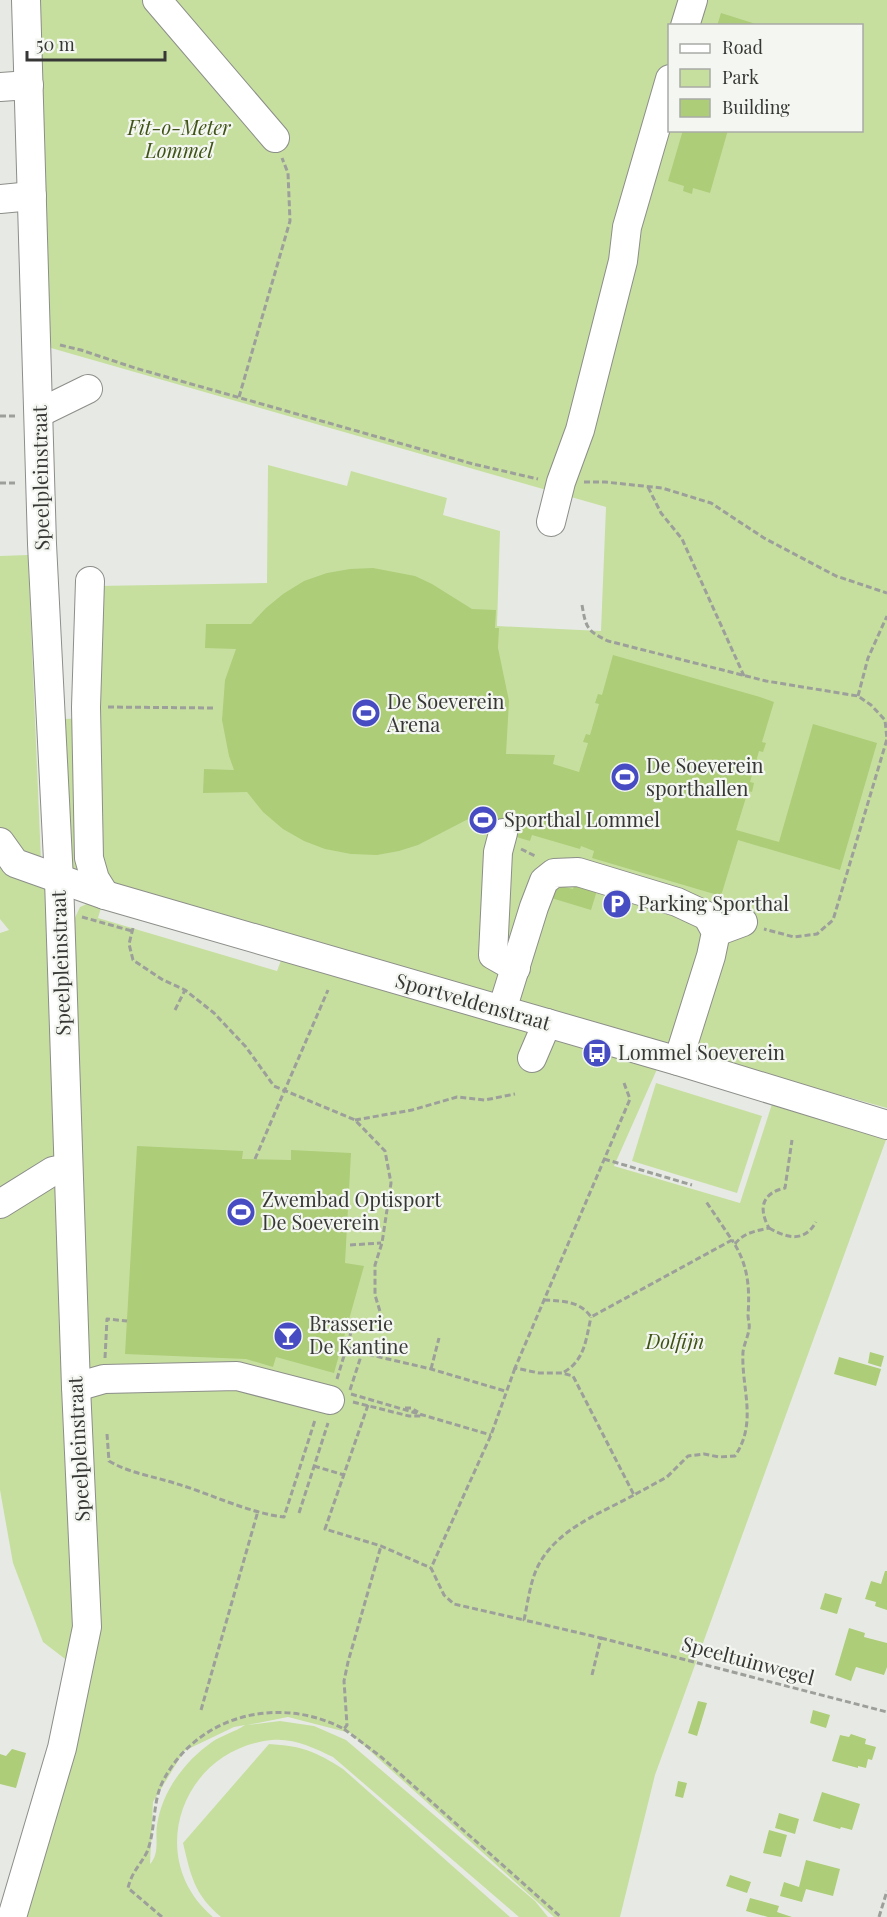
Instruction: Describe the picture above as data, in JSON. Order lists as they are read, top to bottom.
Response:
{
  "streets": {
    "street": ["Speelpleinstraat", "Sportveldenstraat"],
    "path": ["Speeltuinwegel"]
  },
  "crossings": [
    ["Speelpleinstraat", "Sportveldenstraat"]
  ],
  "parks": ["Fit-o-Meter Lommel", "Dolfijn"],
  "places": {
    "sports": [
      "De Soeverein Arena",
      "De Soeverein sporthallen",
      "Sporthal Lommel",
      "Zwembad Optisport De Soeverein"
    ],
    "parking": ["Parking Sporthal"],
    "bus stop": ["Lommel Soeverein"],
    "bar": ["Brasserie De Kantine"]
  },
  "legend": ["Road", "Park", "Building"],
  "scale_bar": "50 m"
}
